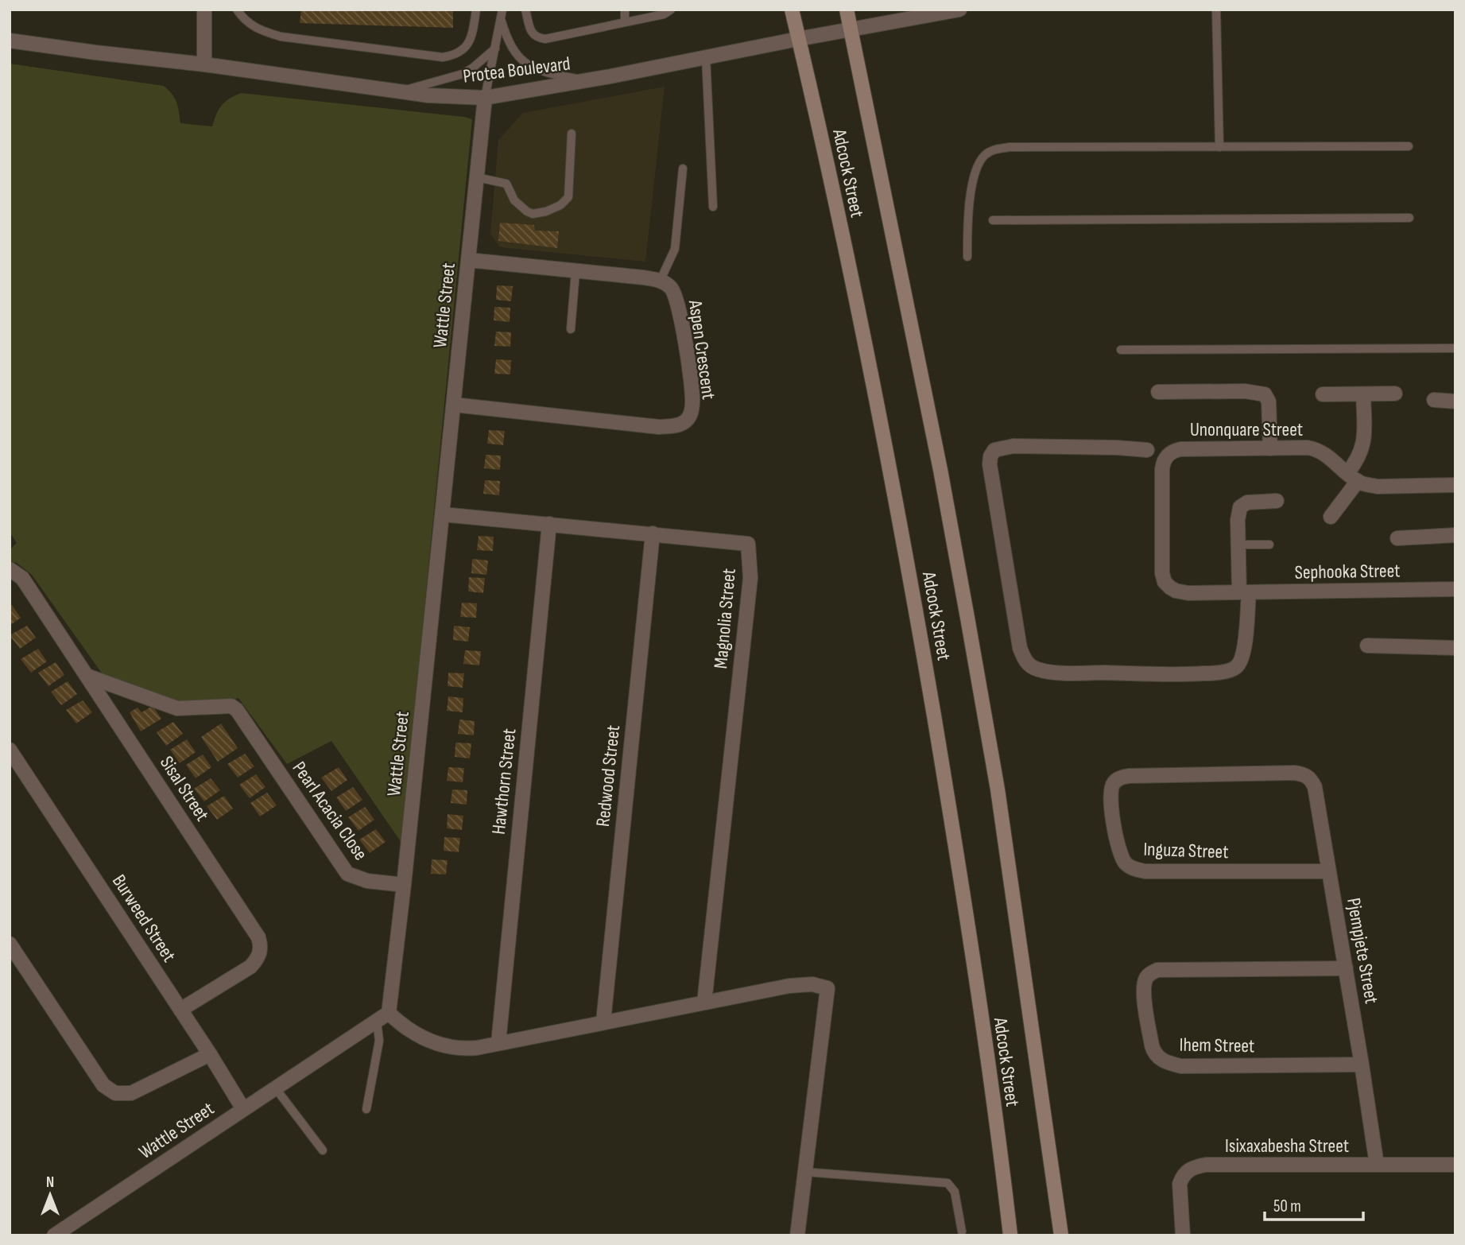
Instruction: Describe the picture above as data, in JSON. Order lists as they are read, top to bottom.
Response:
{
  "streets": {
    "main road": ["Adcock Street"],
    "street": [
      "Protea Boulevard",
      "Wattle Street",
      "Aspen Crescent",
      "Unonquare Street",
      "Sephooka Street",
      "Magnolia Street",
      "Redwood Street",
      "Hawthorn Street",
      "Sisal Street",
      "Pearl Acacia Close",
      "Inguza Street",
      "Burweed Street",
      "Pjempjete Street",
      "Ihem Street",
      "Isixaxabesha Street"
    ]
  },
  "crossings": [
    ["Protea Boulevard", "Adcock Street"],
    ["Protea Boulevard", "Wattle Street"],
    ["Wattle Street", "Aspen Crescent"],
    ["Wattle Street", "Magnolia Street"],
    ["Wattle Street", "Pearl Acacia Close"],
    ["Wattle Street", "Burweed Street"],
    ["Unonquare Street", "Sephooka Street"],
    ["Magnolia Street", "Redwood Street"],
    ["Magnolia Street", "Hawthorn Street"],
    ["Sisal Street", "Pearl Acacia Close"],
    ["Sisal Street", "Burweed Street"],
    ["Inguza Street", "Pjempjete Street"],
    ["Pjempjete Street", "Ihem Street"],
    ["Pjempjete Street", "Isixaxabesha Street"]
  ],
  "scale_bar": "50 m",
  "north": "top"
}
